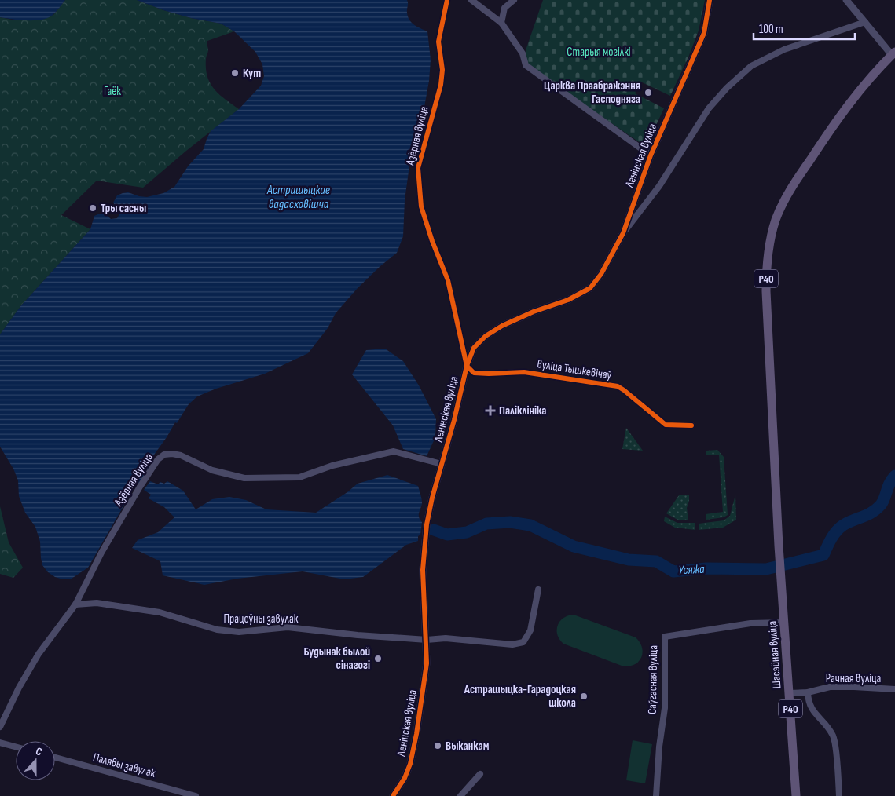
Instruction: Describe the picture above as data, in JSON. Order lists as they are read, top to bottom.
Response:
{
  "streets": {
    "main road": ["Р40", "Шасэйная вуліца"],
    "street": [
      "Азёрная вуліца",
      "Ленінская вуліца",
      "вуліца Тышкевічаў",
      "Працоўны завулак",
      "Рачная вуліца",
      "Саўгасная вуліца",
      "Палявы завулак"
    ]
  },
  "crossings": [
    ["Азёрная вуліца", "Ленінская вуліца"],
    ["Азёрная вуліца", "вуліца Тышкевічаў"],
    ["Азёрная вуліца", "Працоўны завулак"],
    ["Ленінская вуліца", "вуліца Тышкевічаў"],
    ["Ленінская вуліца", "Працоўны завулак"],
    ["Шасэйная вуліца", "Рачная вуліца"],
    ["Шасэйная вуліца", "Саўгасная вуліца"]
  ],
  "water": ["Астрашыцкае вадасховішча", "Усяжа"],
  "parks": ["Старыя могілкі", "Гаёк"],
  "places": {
    "other": [
      "Кут",
      "Царква Праабражэння Гасподняга",
      "Тры сасны",
      "Будынак былой сінагогі",
      "Астрашыцка-Гарадоцкая школа",
      "Выканкам"
    ],
    "health": ["Паліклініка"]
  },
  "scale_bar": "100 m",
  "north": "top"
}
